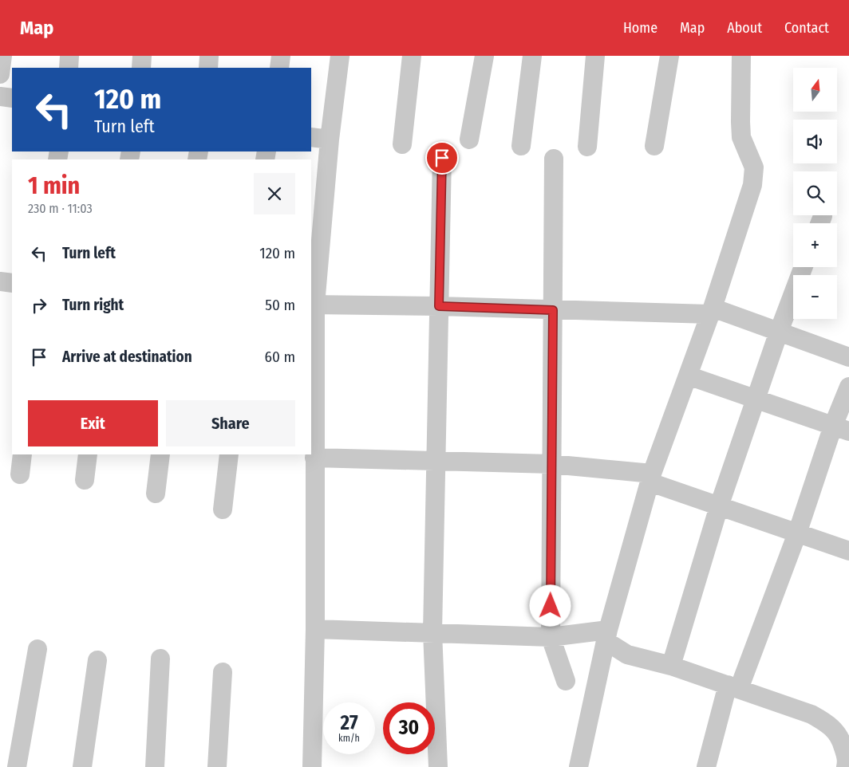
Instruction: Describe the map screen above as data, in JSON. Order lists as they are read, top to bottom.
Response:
{
  "north": "top",
  "page": {
    "header": "Map",
    "nav": [
      "Home",
      "Map",
      "About",
      "Contact"
    ],
    "map_buttons": ["+", "−"],
    "turn": ["120 m", "Turn left"],
    "heading": ["1 min", "230 m · 11:03"],
    "list": [
      {
        "name": "Turn left",
        "value": "120 m"
      },
      {
        "name": "Turn right",
        "value": "50 m"
      },
      {
        "name": "Arrive at destination",
        "value": "60 m"
      }
    ],
    "buttons": ["Exit", "Share"],
    "speed": "27 km/h",
    "limit": "30"
  }
}
